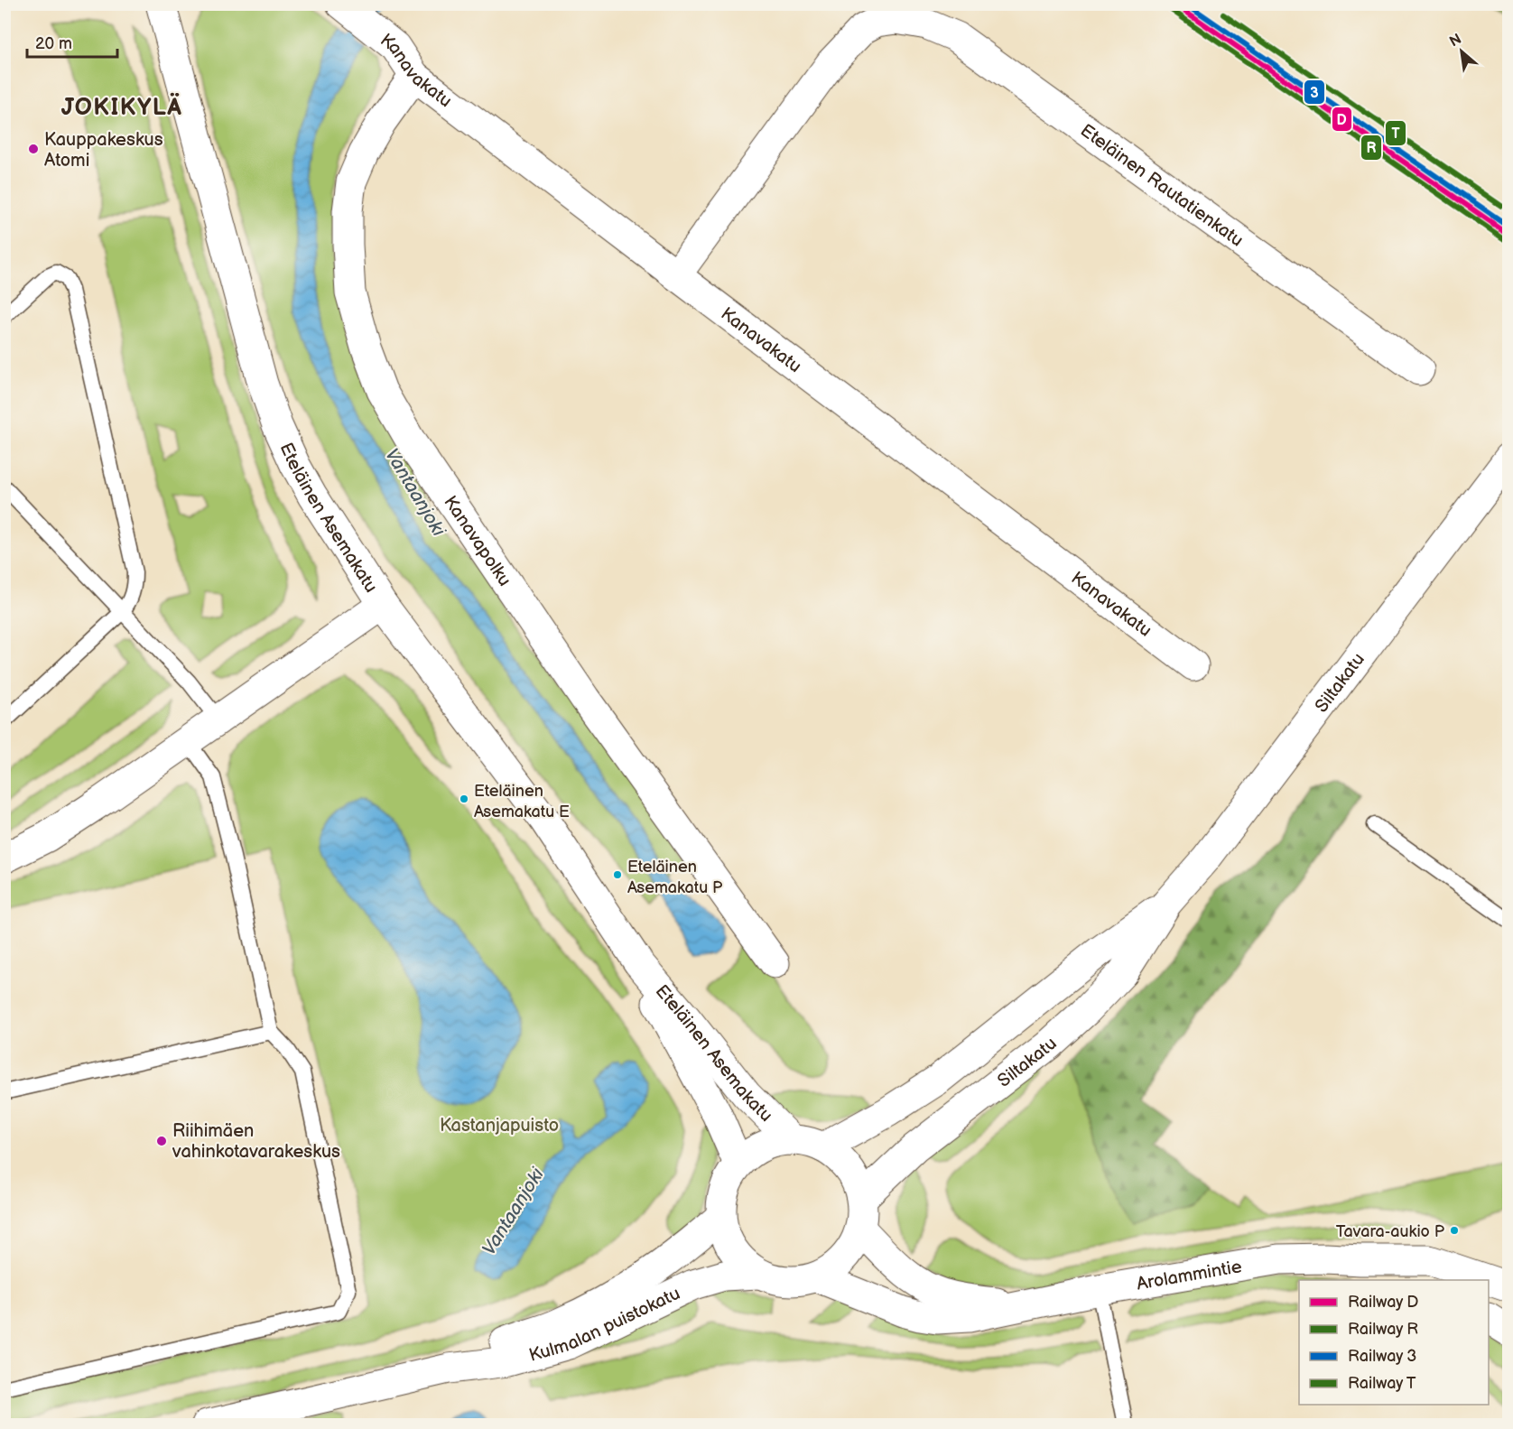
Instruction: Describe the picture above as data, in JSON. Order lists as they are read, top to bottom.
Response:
{
  "streets": {
    "street": [
      "Kanavakatu",
      "Eteläinen Rautatienkatu",
      "Eteläinen Asemakatu",
      "Kanavapolku",
      "Siltakatu",
      "Arolammintie",
      "Kulmalan puistokatu"
    ]
  },
  "crossings": [
    ["Kanavakatu", "Eteläinen Rautatienkatu"],
    ["Kanavakatu", "Kanavapolku"],
    ["Eteläinen Asemakatu", "Siltakatu"],
    ["Eteläinen Asemakatu", "Arolammintie"],
    ["Eteläinen Asemakatu", "Kulmalan puistokatu"],
    ["Siltakatu", "Arolammintie"],
    ["Siltakatu", "Kulmalan puistokatu"],
    ["Arolammintie", "Kulmalan puistokatu"]
  ],
  "districts": ["JOKIKYLÄ"],
  "water": ["Vantaanjoki"],
  "parks": ["Kastanjapuisto"],
  "places": [
    "Kauppakeskus Atomi",
    "Eteläinen Asemakatu E",
    "Eteläinen Asemakatu P",
    "Riihimäen vahinkotavarakeskus",
    "Tavara-aukio P"
  ],
  "lines": [
    "rail line D",
    "rail line 3",
    "rail line R",
    "rail line T"
  ],
  "legend": [
    "Railway D",
    "Railway R",
    "Railway 3",
    "Railway T"
  ],
  "scale_bar": "20 m",
  "north": "top left"
}
